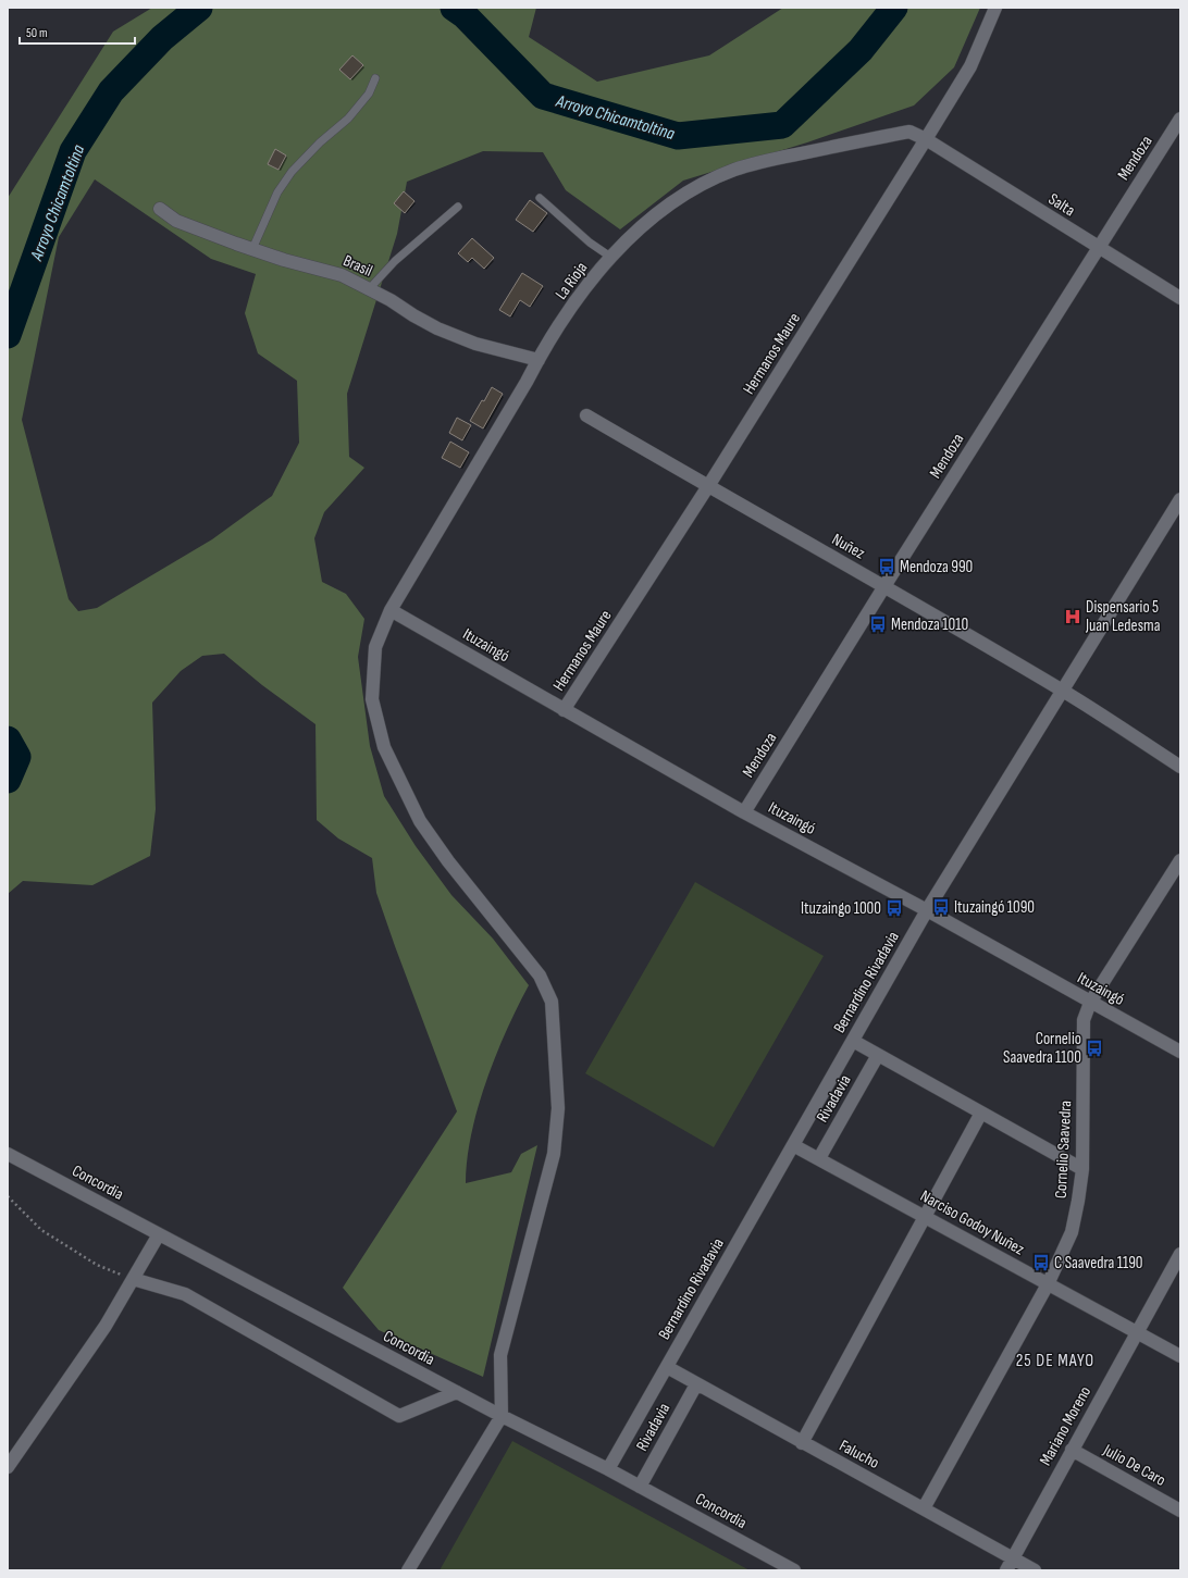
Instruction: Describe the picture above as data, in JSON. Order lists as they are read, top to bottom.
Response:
{
  "streets": {
    "street": [
      "Mendoza",
      "Salta",
      "Brasil",
      "La Rioja",
      "Hermanos Maure",
      "Nuñez",
      "Ituzaingó",
      "Bernardino Rivadavia",
      "Rivadavia",
      "Cornelio Saavedra",
      "Concordia",
      "Narciso Godoy Nuñez",
      "Mariano Moreno",
      "Falucho",
      "Julio De Caro"
    ]
  },
  "crossings": [
    ["Mendoza", "Salta"],
    ["Mendoza", "Nuñez"],
    ["Mendoza", "Ituzaingó"],
    ["Salta", "Hermanos Maure"],
    ["Brasil", "La Rioja"],
    ["La Rioja", "Hermanos Maure"],
    ["La Rioja", "Ituzaingó"],
    ["La Rioja", "Concordia"],
    ["Hermanos Maure", "Nuñez"],
    ["Hermanos Maure", "Ituzaingó"],
    ["Nuñez", "Bernardino Rivadavia"],
    ["Ituzaingó", "Bernardino Rivadavia"],
    ["Ituzaingó", "Cornelio Saavedra"],
    ["Bernardino Rivadavia", "Concordia"],
    ["Bernardino Rivadavia", "Narciso Godoy Nuñez"],
    ["Bernardino Rivadavia", "Falucho"],
    ["Rivadavia", "Concordia"],
    ["Rivadavia", "Narciso Godoy Nuñez"],
    ["Rivadavia", "Falucho"],
    ["Cornelio Saavedra", "Narciso Godoy Nuñez"],
    ["Cornelio Saavedra", "Falucho"],
    ["Narciso Godoy Nuñez", "Mariano Moreno"],
    ["Mariano Moreno", "Falucho"],
    ["Mariano Moreno", "Julio De Caro"]
  ],
  "districts": ["25 DE MAYO"],
  "water": ["Arroyo Chicamtoltina"],
  "places": {
    "bus stop": [
      "Mendoza 990",
      "Mendoza 1010",
      "Ituzaingó 1090",
      "Ituzaingo 1000",
      "Cornelio Saavedra 1100",
      "C Saavedra 1190"
    ],
    "hospital": ["Dispensario 5 Juan Ledesma"]
  },
  "scale_bar": "50 m"
}
